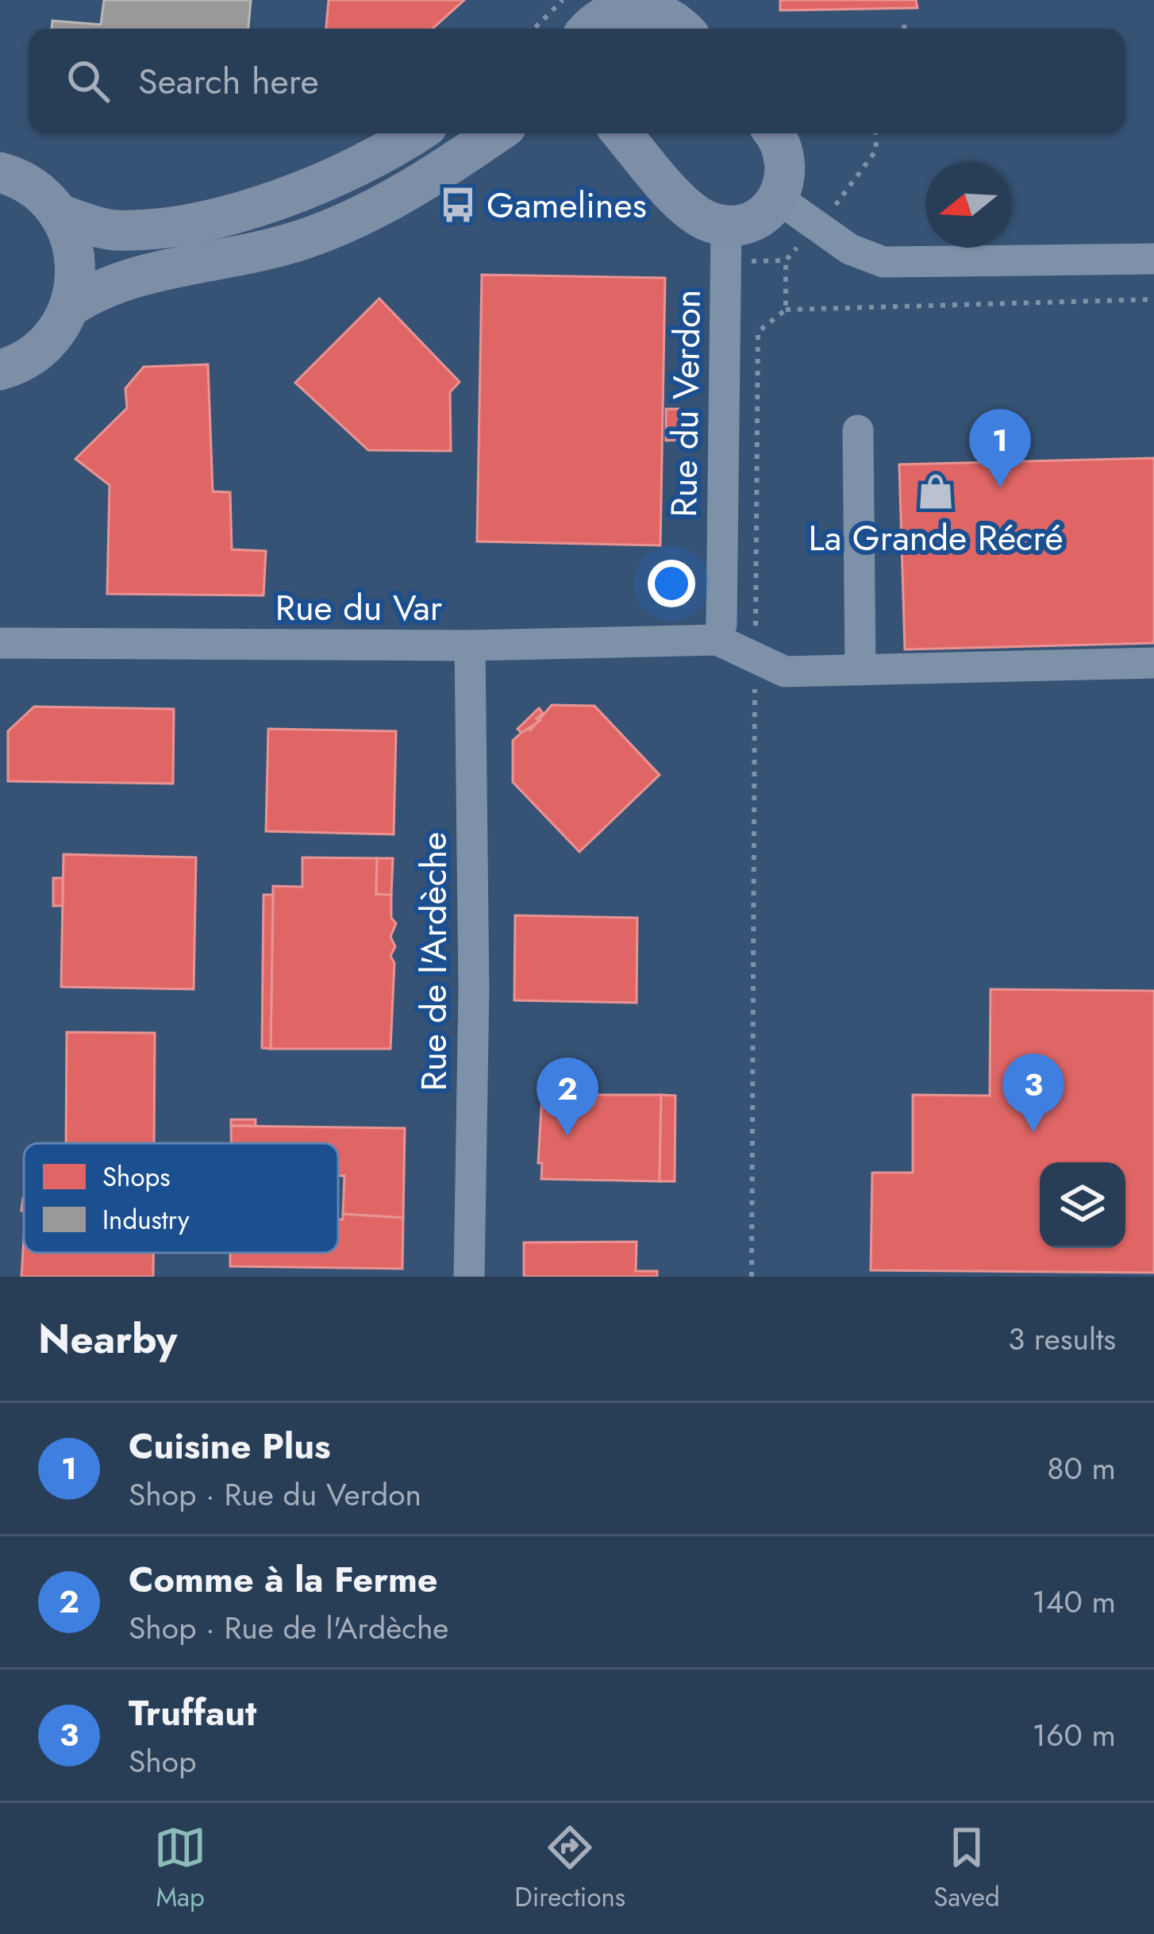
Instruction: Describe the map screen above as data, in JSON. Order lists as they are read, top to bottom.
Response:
{
  "streets": {
    "street": ["Rue du Verdon", "Rue du Var", "Rue de l'Ardèche"]
  },
  "crossings": [
    ["Rue du Verdon", "Rue du Var"],
    ["Rue du Var", "Rue de l'Ardèche"]
  ],
  "places": {
    "bus stop": ["Gamelines"],
    "shop": ["La Grande Récré"]
  },
  "legend": ["Shops", "Industry"],
  "north": "left",
  "page": {
    "search": "Search here",
    "pins": ["1", "3", "2"],
    "heading": ["Nearby", "3 results"],
    "list": [
      {
        "mark": "1",
        "name": "Cuisine Plus",
        "note": "Shop · Rue du Verdon",
        "value": "80 m"
      },
      {
        "mark": "2",
        "name": "Comme à la Ferme",
        "note": "Shop · Rue de l'Ardèche",
        "value": "140 m"
      },
      {
        "mark": "3",
        "name": "Truffaut",
        "note": "Shop",
        "value": "160 m"
      }
    ],
    "nav": ["Map", "Directions", "Saved"]
  }
}
